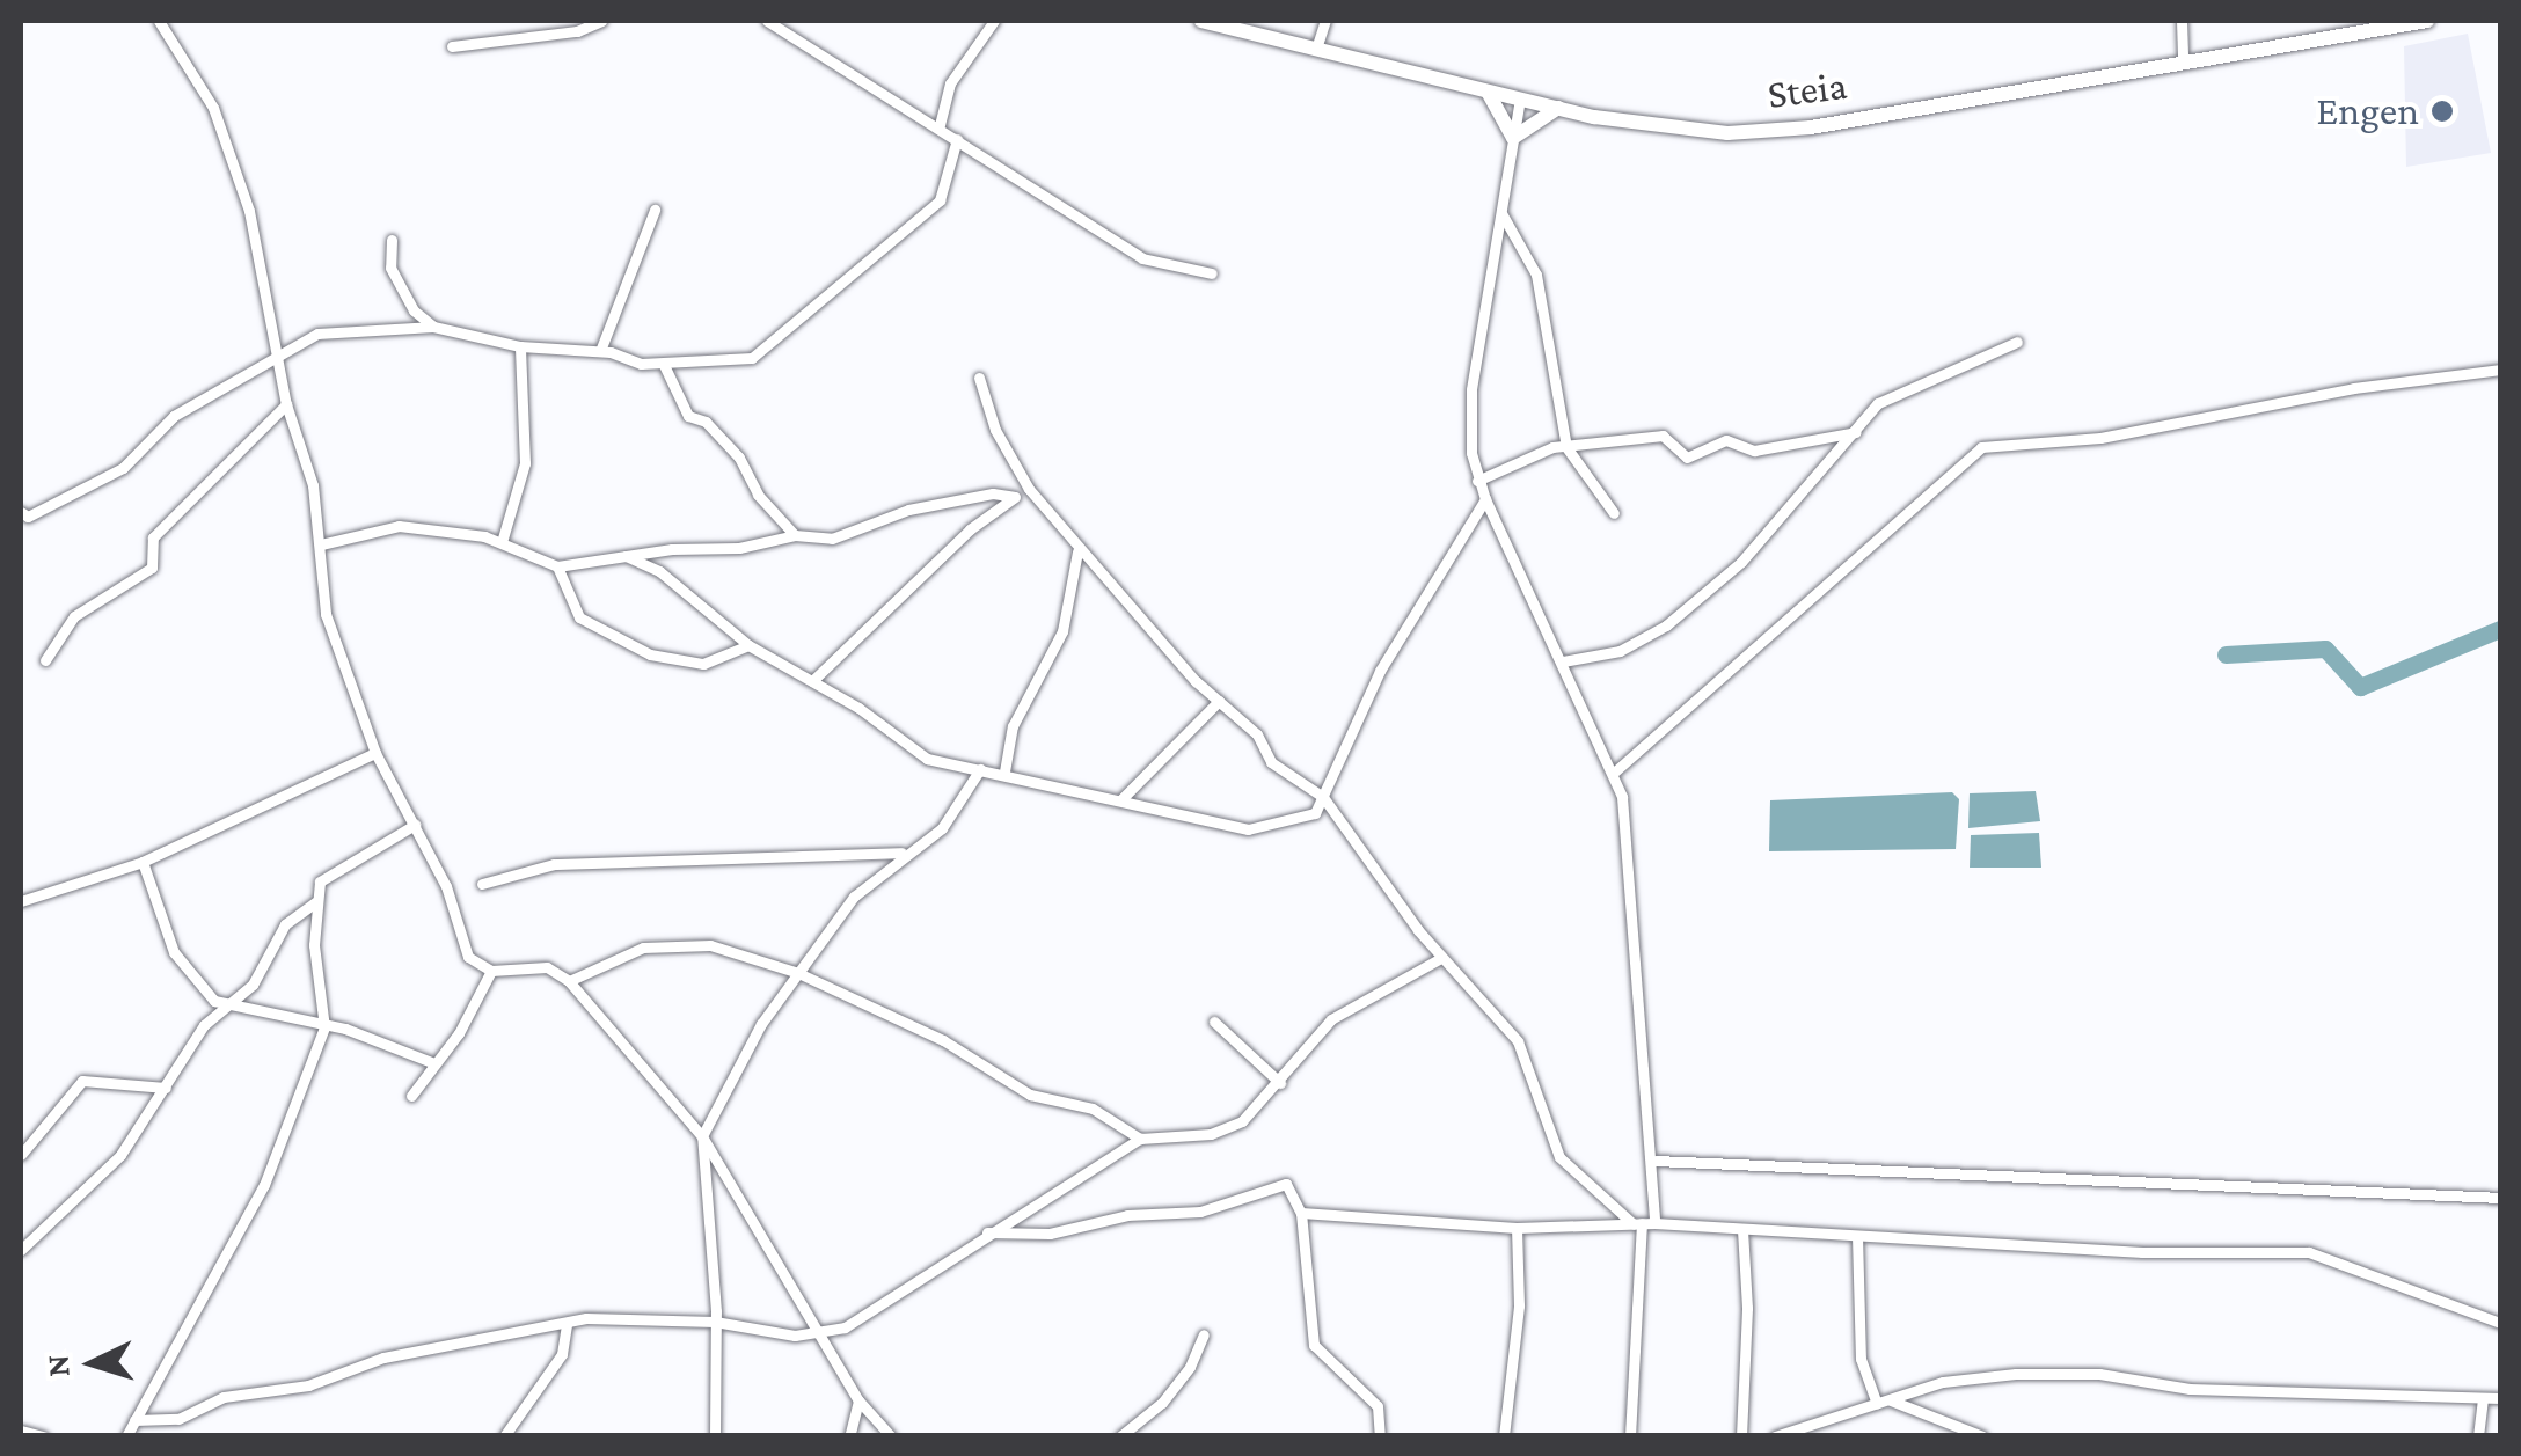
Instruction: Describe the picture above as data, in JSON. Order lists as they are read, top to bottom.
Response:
{
  "streets": {
    "main road": ["Steia"]
  },
  "places": ["Engen"],
  "north": "left"
}
